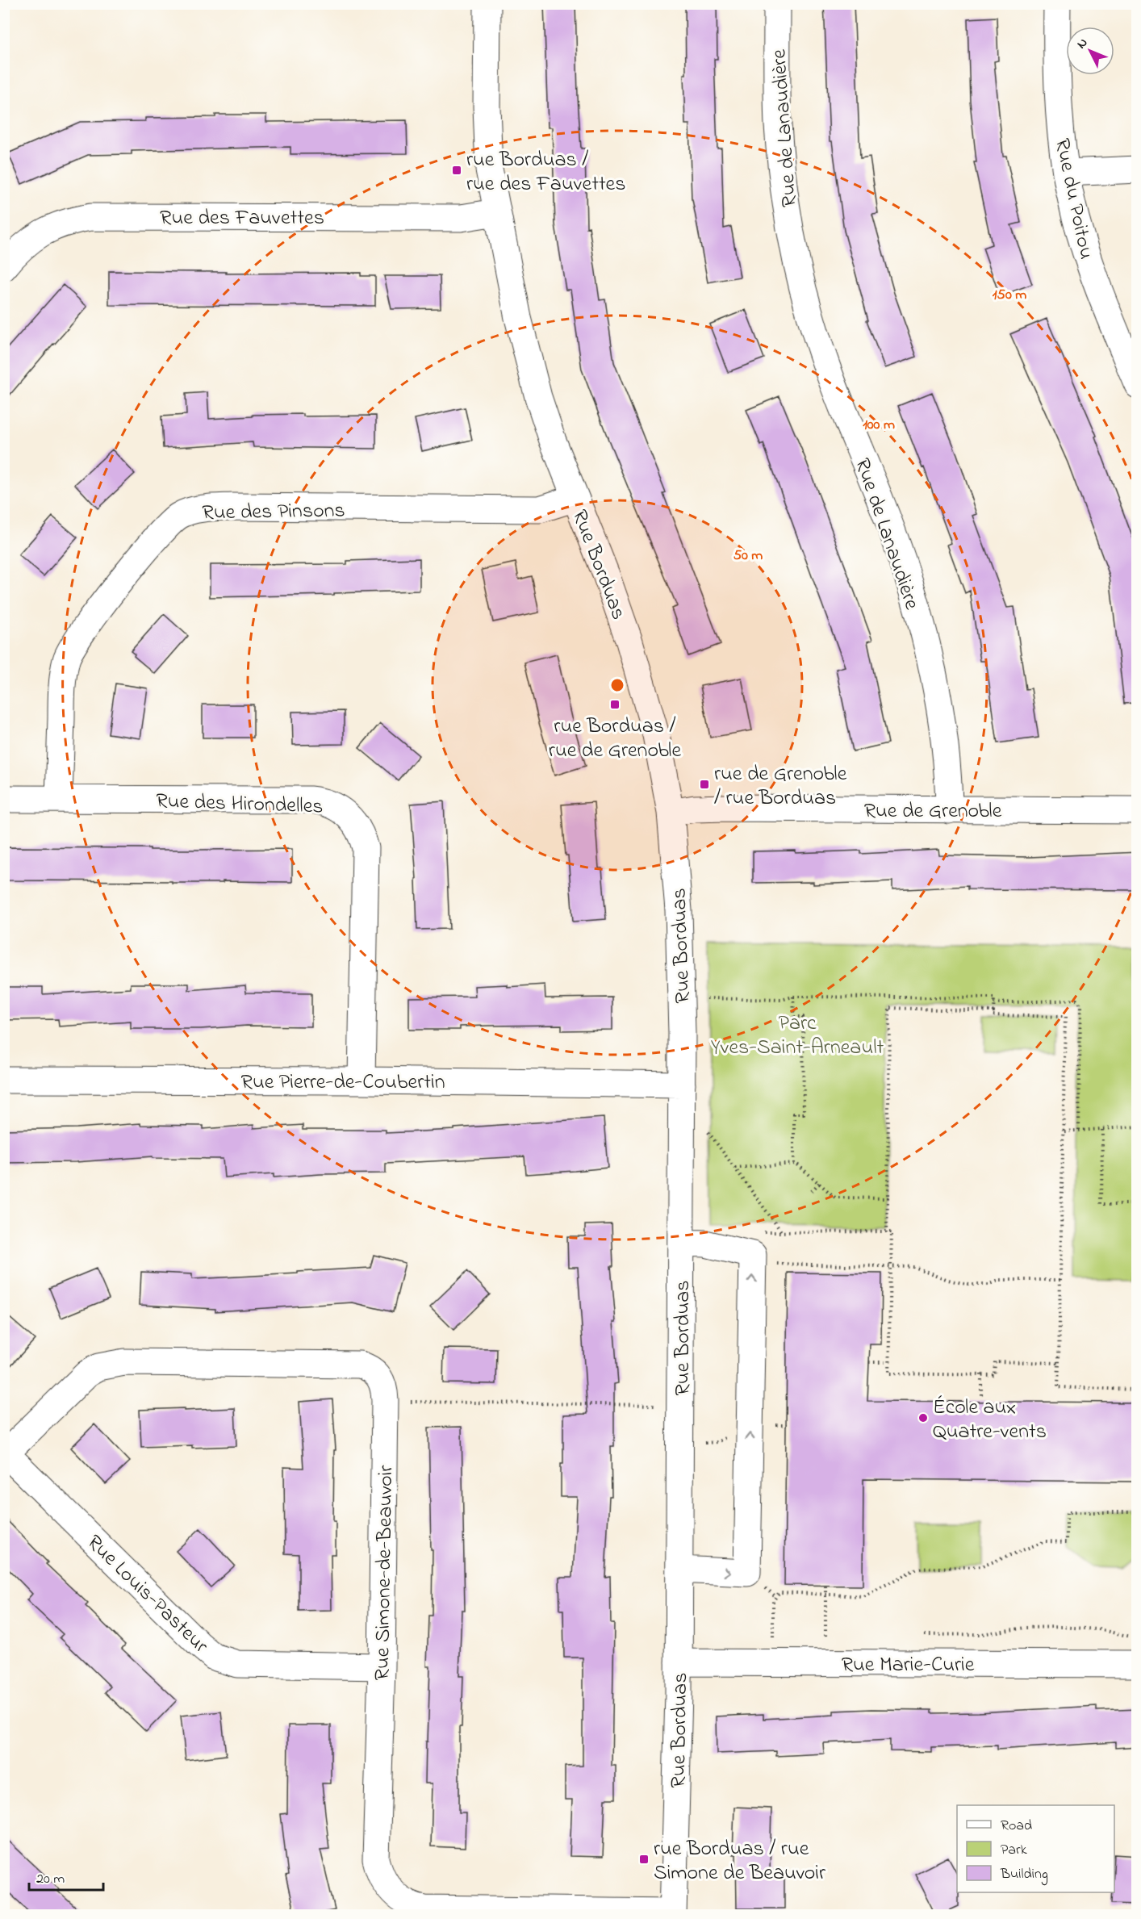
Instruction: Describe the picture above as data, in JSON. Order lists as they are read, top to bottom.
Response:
{
  "streets": {
    "street": [
      "Rue de Lanaudière",
      "Rue du Poitou",
      "Rue des Fauvettes",
      "Rue des Pinsons",
      "Rue Borduas",
      "Rue des Hirondelles",
      "Rue de Grenoble",
      "Rue Pierre-de-Coubertin",
      "Rue Simone-de-Beauvoir",
      "Rue Louis-Pasteur",
      "Rue Marie-Curie"
    ]
  },
  "crossings": [
    ["Rue de Lanaudière", "Rue de Grenoble"],
    ["Rue des Fauvettes", "Rue Borduas"],
    ["Rue des Pinsons", "Rue Borduas"],
    ["Rue des Pinsons", "Rue des Hirondelles"],
    ["Rue Borduas", "Rue de Grenoble"],
    ["Rue Borduas", "Rue Pierre-de-Coubertin"],
    ["Rue Borduas", "Rue Simone-de-Beauvoir"],
    ["Rue Borduas", "Rue Marie-Curie"],
    ["Rue des Hirondelles", "Rue Pierre-de-Coubertin"],
    ["Rue Simone-de-Beauvoir", "Rue Louis-Pasteur"]
  ],
  "parks": ["Parc Yves-Saint-Arneault"],
  "places": {
    "transit": [
      "rue Borduas / rue des Fauvettes",
      "rue Borduas / rue de Grenoble",
      "rue de Grenoble / rue Borduas",
      "rue Borduas / rue Simone de Beauvoir"
    ],
    "other": ["École aux Quatre-vents"]
  },
  "legend": ["Road", "Park", "Building"],
  "scale_bar": "20 m",
  "north": "top left",
  "rings": ["150 m", "100 m", "50 m"]
}
